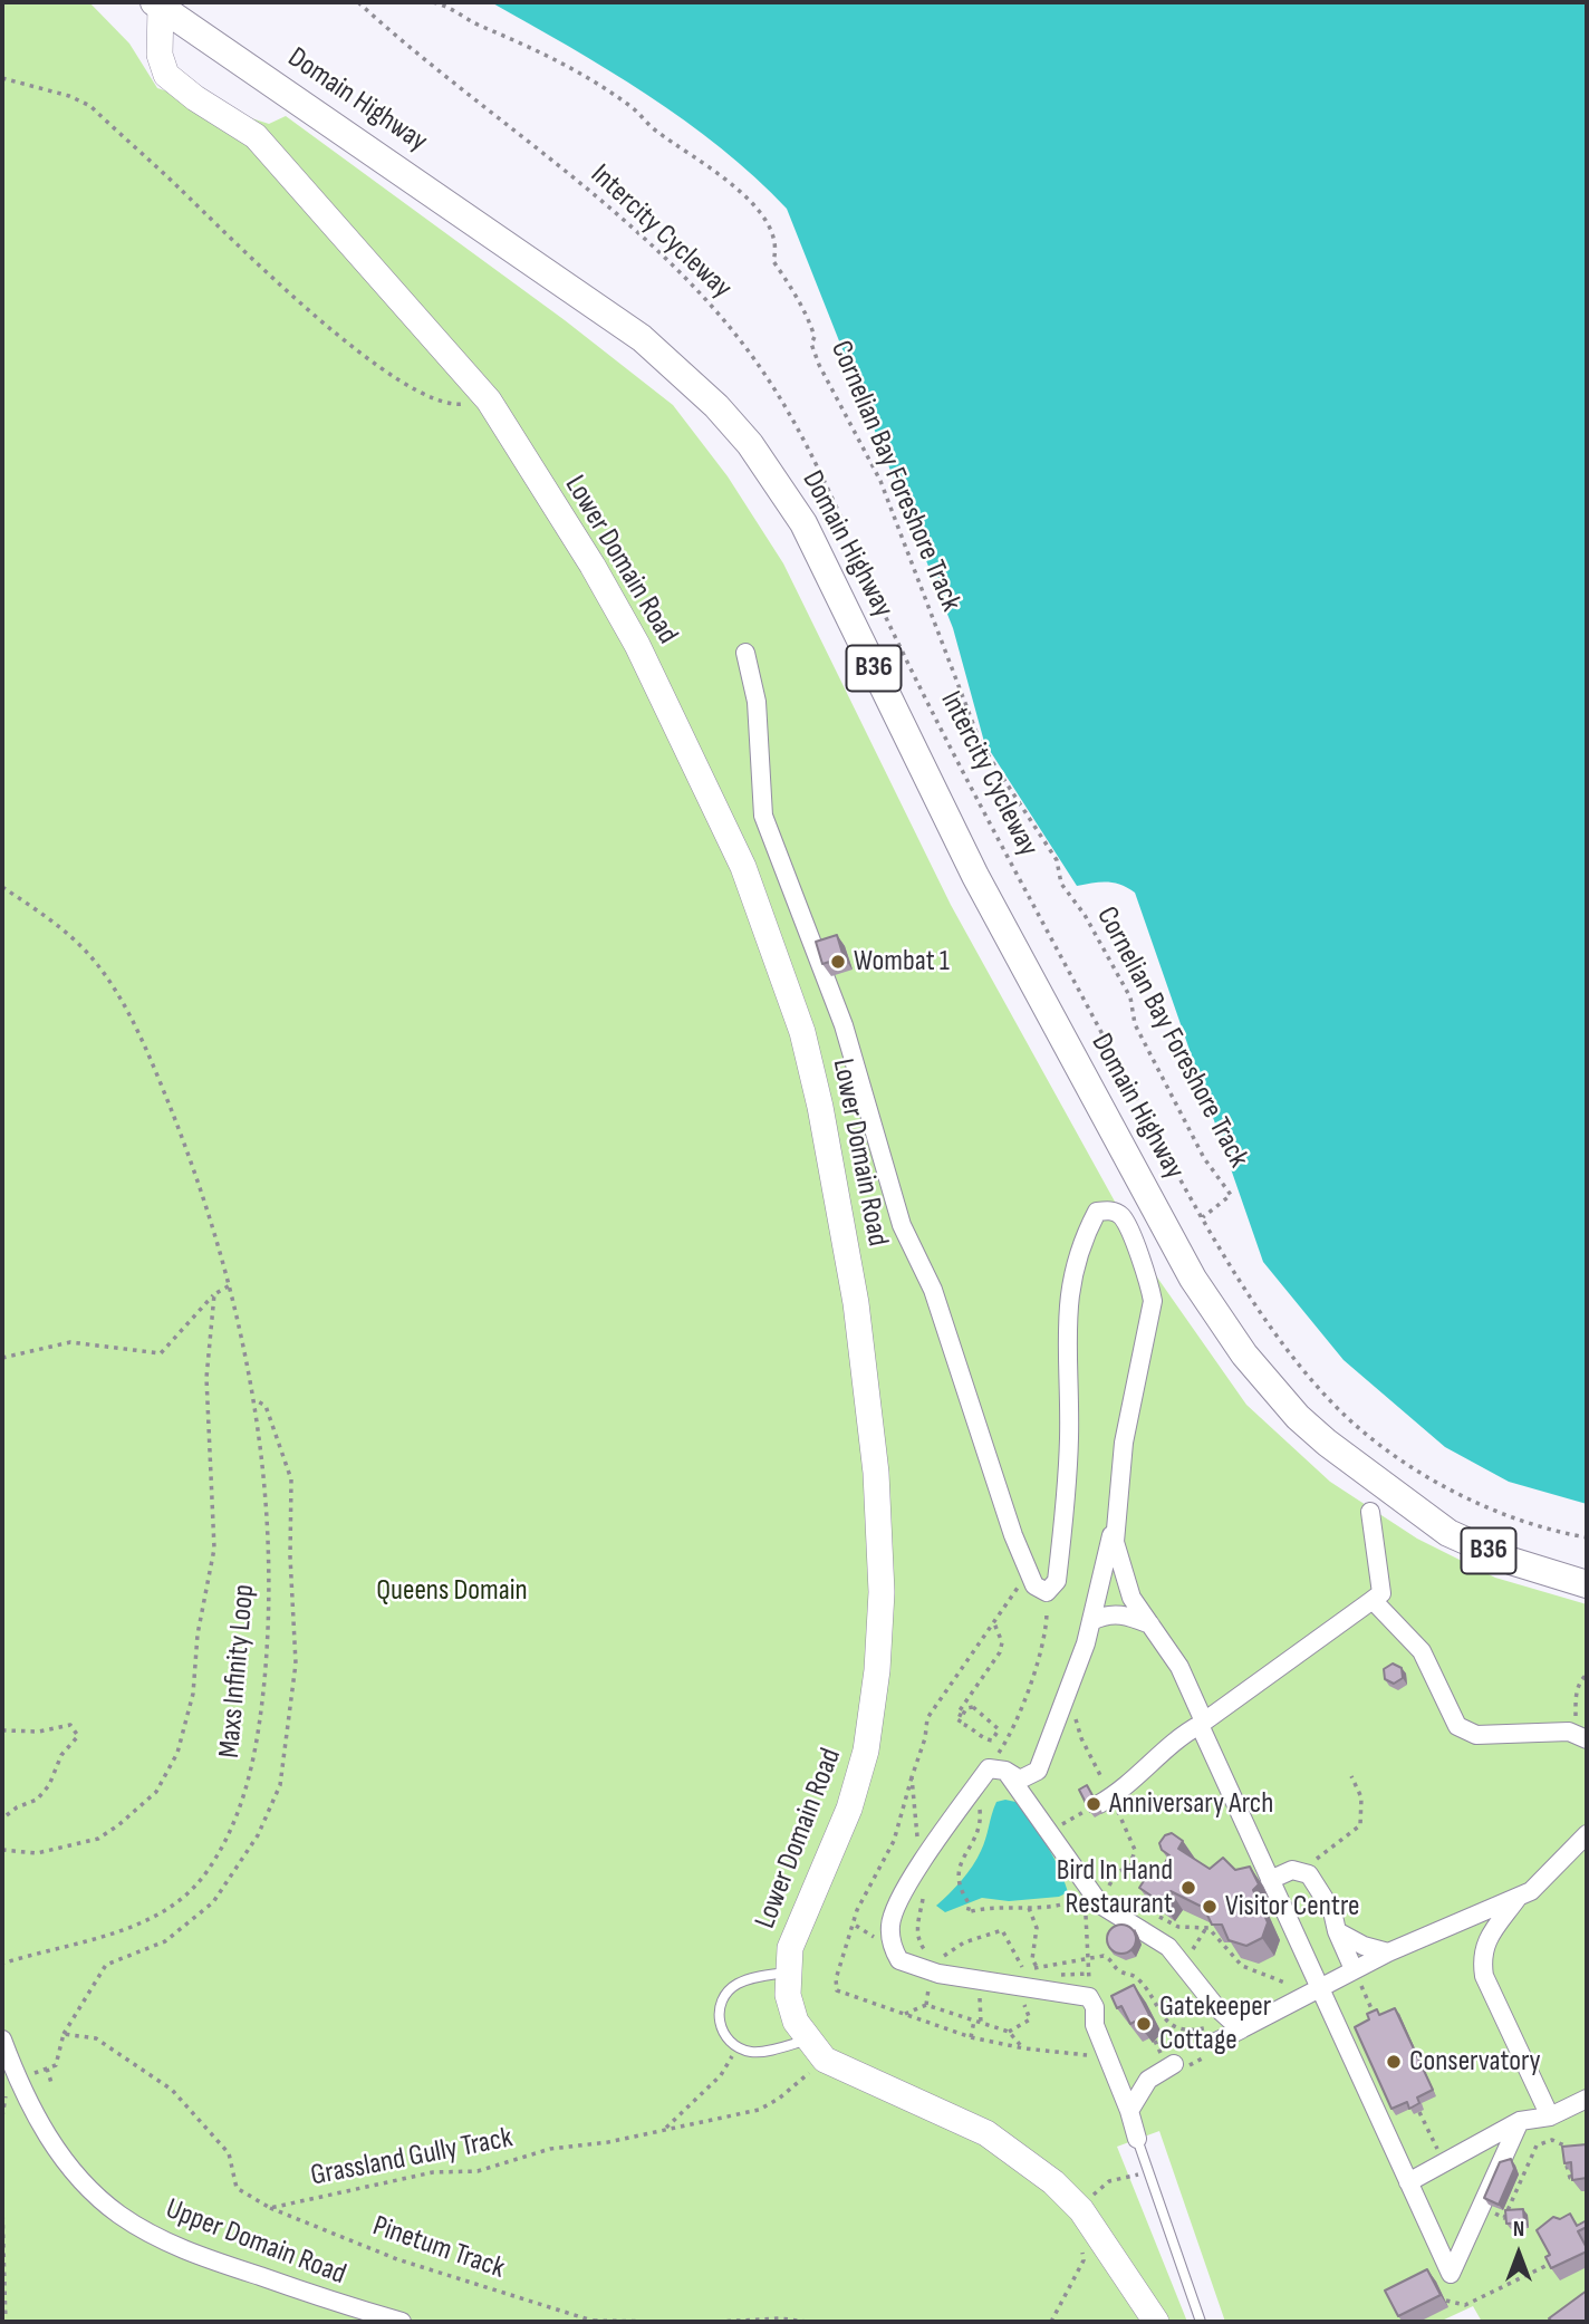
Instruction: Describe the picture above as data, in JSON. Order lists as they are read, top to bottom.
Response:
{
  "streets": {
    "main road": ["Domain Highway", "B36"],
    "street": ["Lower Domain Road", "Upper Domain Road"],
    "path": [
      "Intercity Cycleway",
      "Cornelian Bay Foreshore Track",
      "Maxs Infinity Loop",
      "Grassland Gully Track",
      "Pinetum Track"
    ]
  },
  "crossings": [
    ["Domain Highway", "Lower Domain Road"],
    ["Intercity Cycleway", "Cornelian Bay Foreshore Track"],
    ["Lower Domain Road", "Grassland Gully Track"],
    ["Grassland Gully Track", "Pinetum Track"]
  ],
  "parks": ["Queens Domain"],
  "places": [
    "Wombat 1",
    "Anniversary Arch",
    "Bird In Hand Restaurant",
    "Visitor Centre",
    "Gatekeeper Cottage",
    "Conservatory"
  ],
  "north": "top"
}
